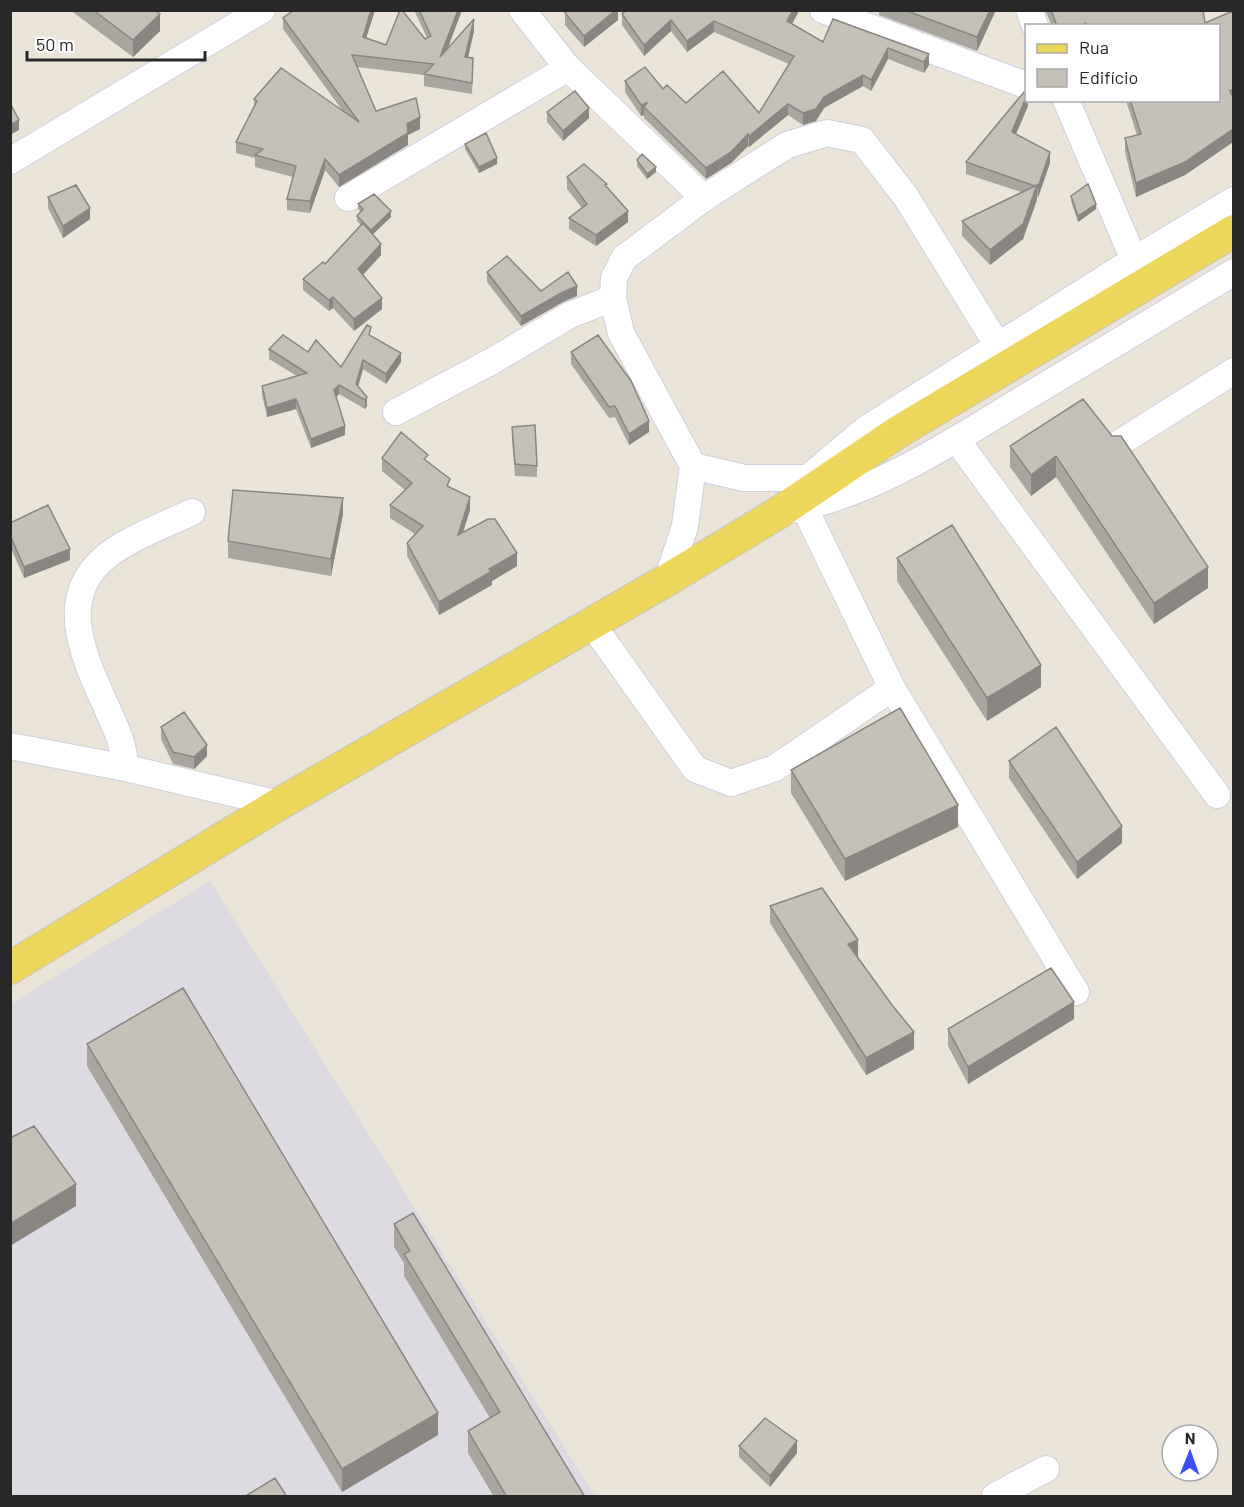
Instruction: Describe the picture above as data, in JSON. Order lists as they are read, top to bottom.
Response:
{
  "legend": ["Rua", "Edifício"],
  "scale_bar": "50 m",
  "north": "top"
}
